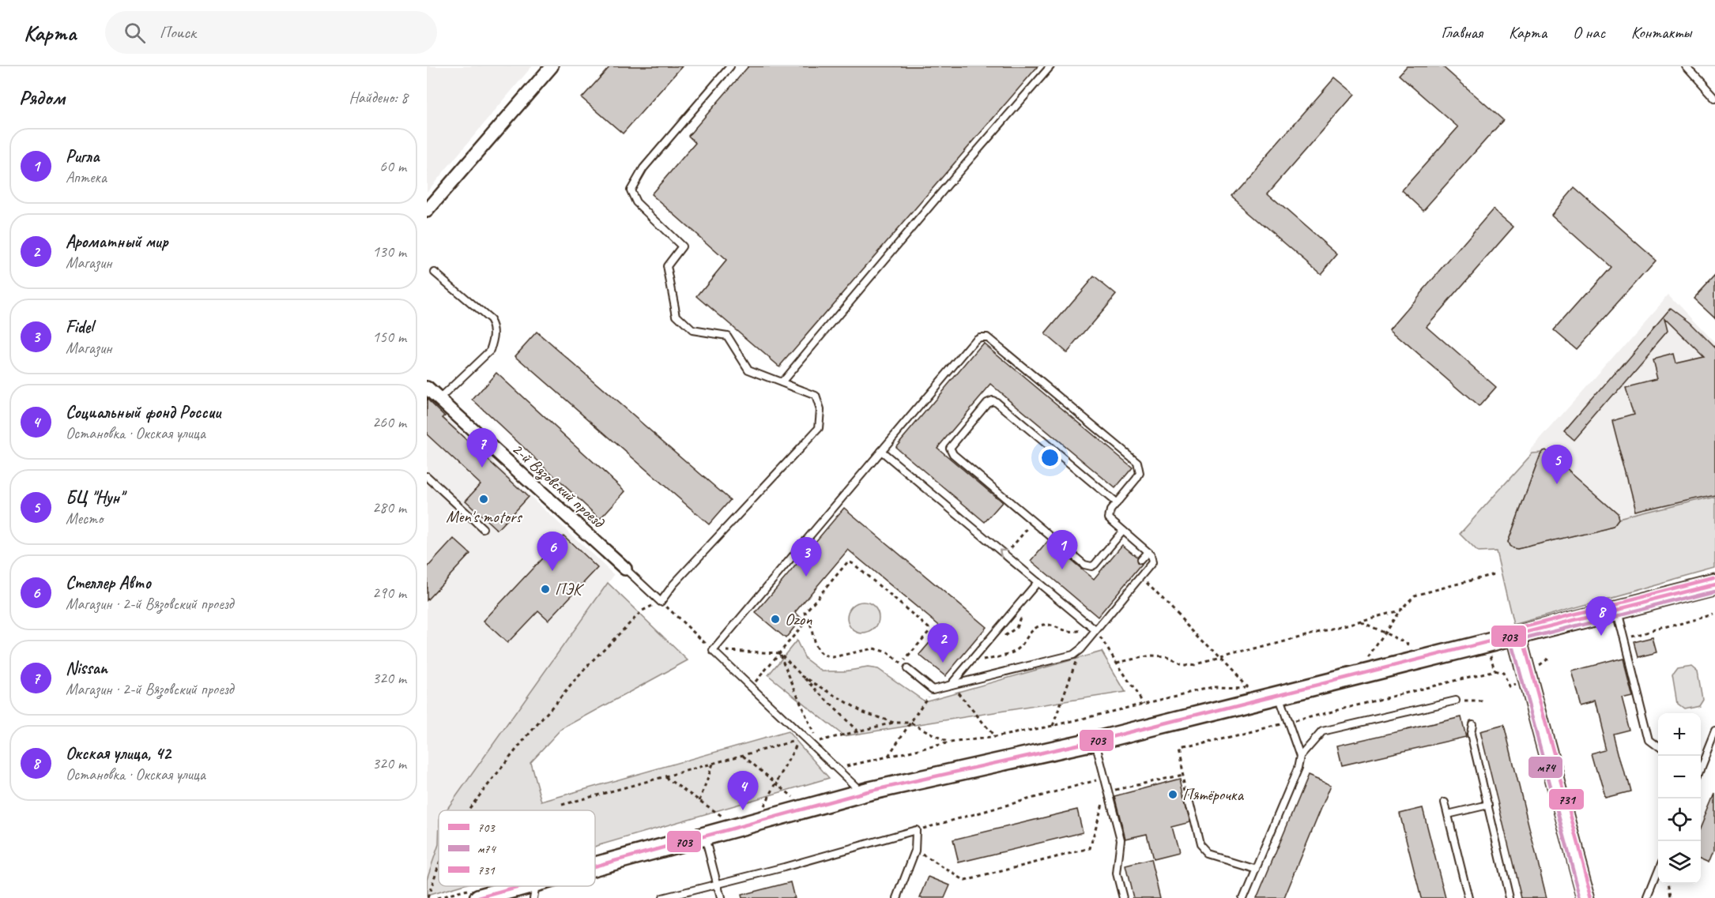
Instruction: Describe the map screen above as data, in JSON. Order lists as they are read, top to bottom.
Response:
{
  "streets": {
    "street": ["2-й Вязовский проезд"]
  },
  "places": [
    "Men's motors",
    "ПЭК",
    "Ozon",
    "Пятёрочка"
  ],
  "lines": ["transit line 731", "transit line 703", "transit line м74"],
  "legend": ["703", "м74", "731"],
  "page": {
    "header": "Карта",
    "search": "Поиск",
    "nav": [
      "Главная",
      "Карта",
      "О нас",
      "Контакты"
    ],
    "heading": ["Рядом", "Найдено: 8"],
    "list": [
      {
        "mark": "1",
        "name": "Ригла",
        "note": "Аптека",
        "value": "60 m"
      },
      {
        "mark": "2",
        "name": "Ароматный мир",
        "note": "Магазин",
        "value": "130 m"
      },
      {
        "mark": "3",
        "name": "Fidel",
        "note": "Магазин",
        "value": "150 m"
      },
      {
        "mark": "4",
        "name": "Социальный фонд России",
        "note": "Остановка · Окская улица",
        "value": "260 m"
      },
      {
        "mark": "5",
        "name": "БЦ \"Нун\"",
        "note": "Место",
        "value": "280 m"
      },
      {
        "mark": "6",
        "name": "Стеллер Авто",
        "note": "Магазин · 2-й Вязовский проезд",
        "value": "290 m"
      },
      {
        "mark": "7",
        "name": "Nissan",
        "note": "Магазин · 2-й Вязовский проезд",
        "value": "320 m"
      },
      {
        "mark": "8",
        "name": "Окская улица, 42",
        "note": "Остановка · Окская улица",
        "value": "320 m"
      }
    ],
    "pins": [
      "7",
      "5",
      "1",
      "6",
      "3",
      "8",
      "2",
      "4"
    ],
    "map_buttons": ["+", "−"]
  }
}
